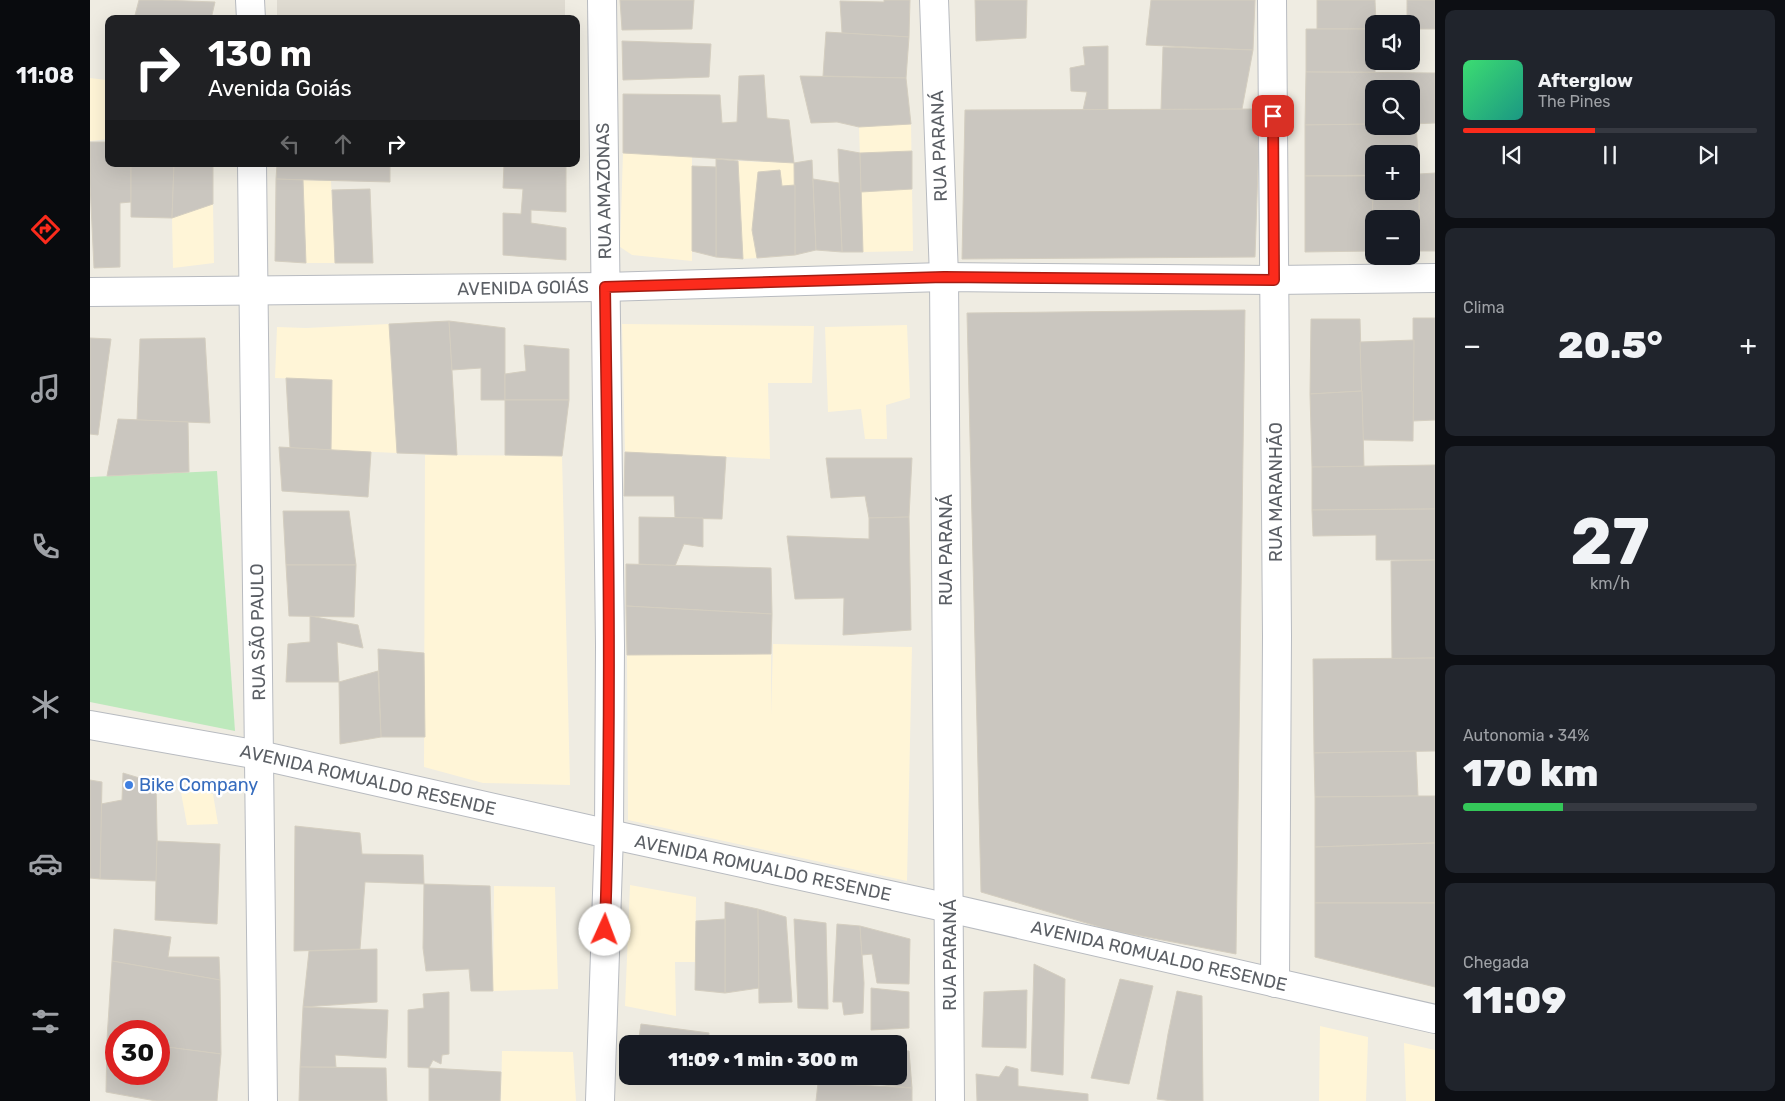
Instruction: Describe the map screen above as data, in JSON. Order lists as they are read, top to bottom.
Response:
{
  "streets": {
    "street": [
      "RUA PARANÁ",
      "RUA AMAZONAS",
      "AVENIDA GOIÁS",
      "RUA MARANHÃO",
      "RUA SÃO PAULO",
      "AVENIDA ROMUALDO RESENDE"
    ]
  },
  "crossings": [
    ["RUA PARANÁ", "AVENIDA GOIÁS"],
    ["RUA PARANÁ", "AVENIDA ROMUALDO RESENDE"],
    ["RUA AMAZONAS", "AVENIDA GOIÁS"],
    ["RUA AMAZONAS", "AVENIDA ROMUALDO RESENDE"],
    ["AVENIDA GOIÁS", "RUA MARANHÃO"],
    ["AVENIDA GOIÁS", "RUA SÃO PAULO"],
    ["RUA MARANHÃO", "AVENIDA ROMUALDO RESENDE"],
    ["RUA SÃO PAULO", "AVENIDA ROMUALDO RESENDE"]
  ],
  "places": ["Bike Company"],
  "page": {
    "tabs": "11:08",
    "map_buttons": ["+", "−"],
    "turn": ["130 m", "Avenida Goiás"],
    "song": ["Afterglow", "The Pines"],
    "tile": [
      "Clima",
      ["27", "km/h"],
      ["Autonomia · 34%", "170 km"],
      ["Chegada", "11:09"]
    ],
    "heat": ["−", "20.5°", "+"],
    "limit": "30",
    "trip": "11:09 · 1 min · 300 m"
  }
}
